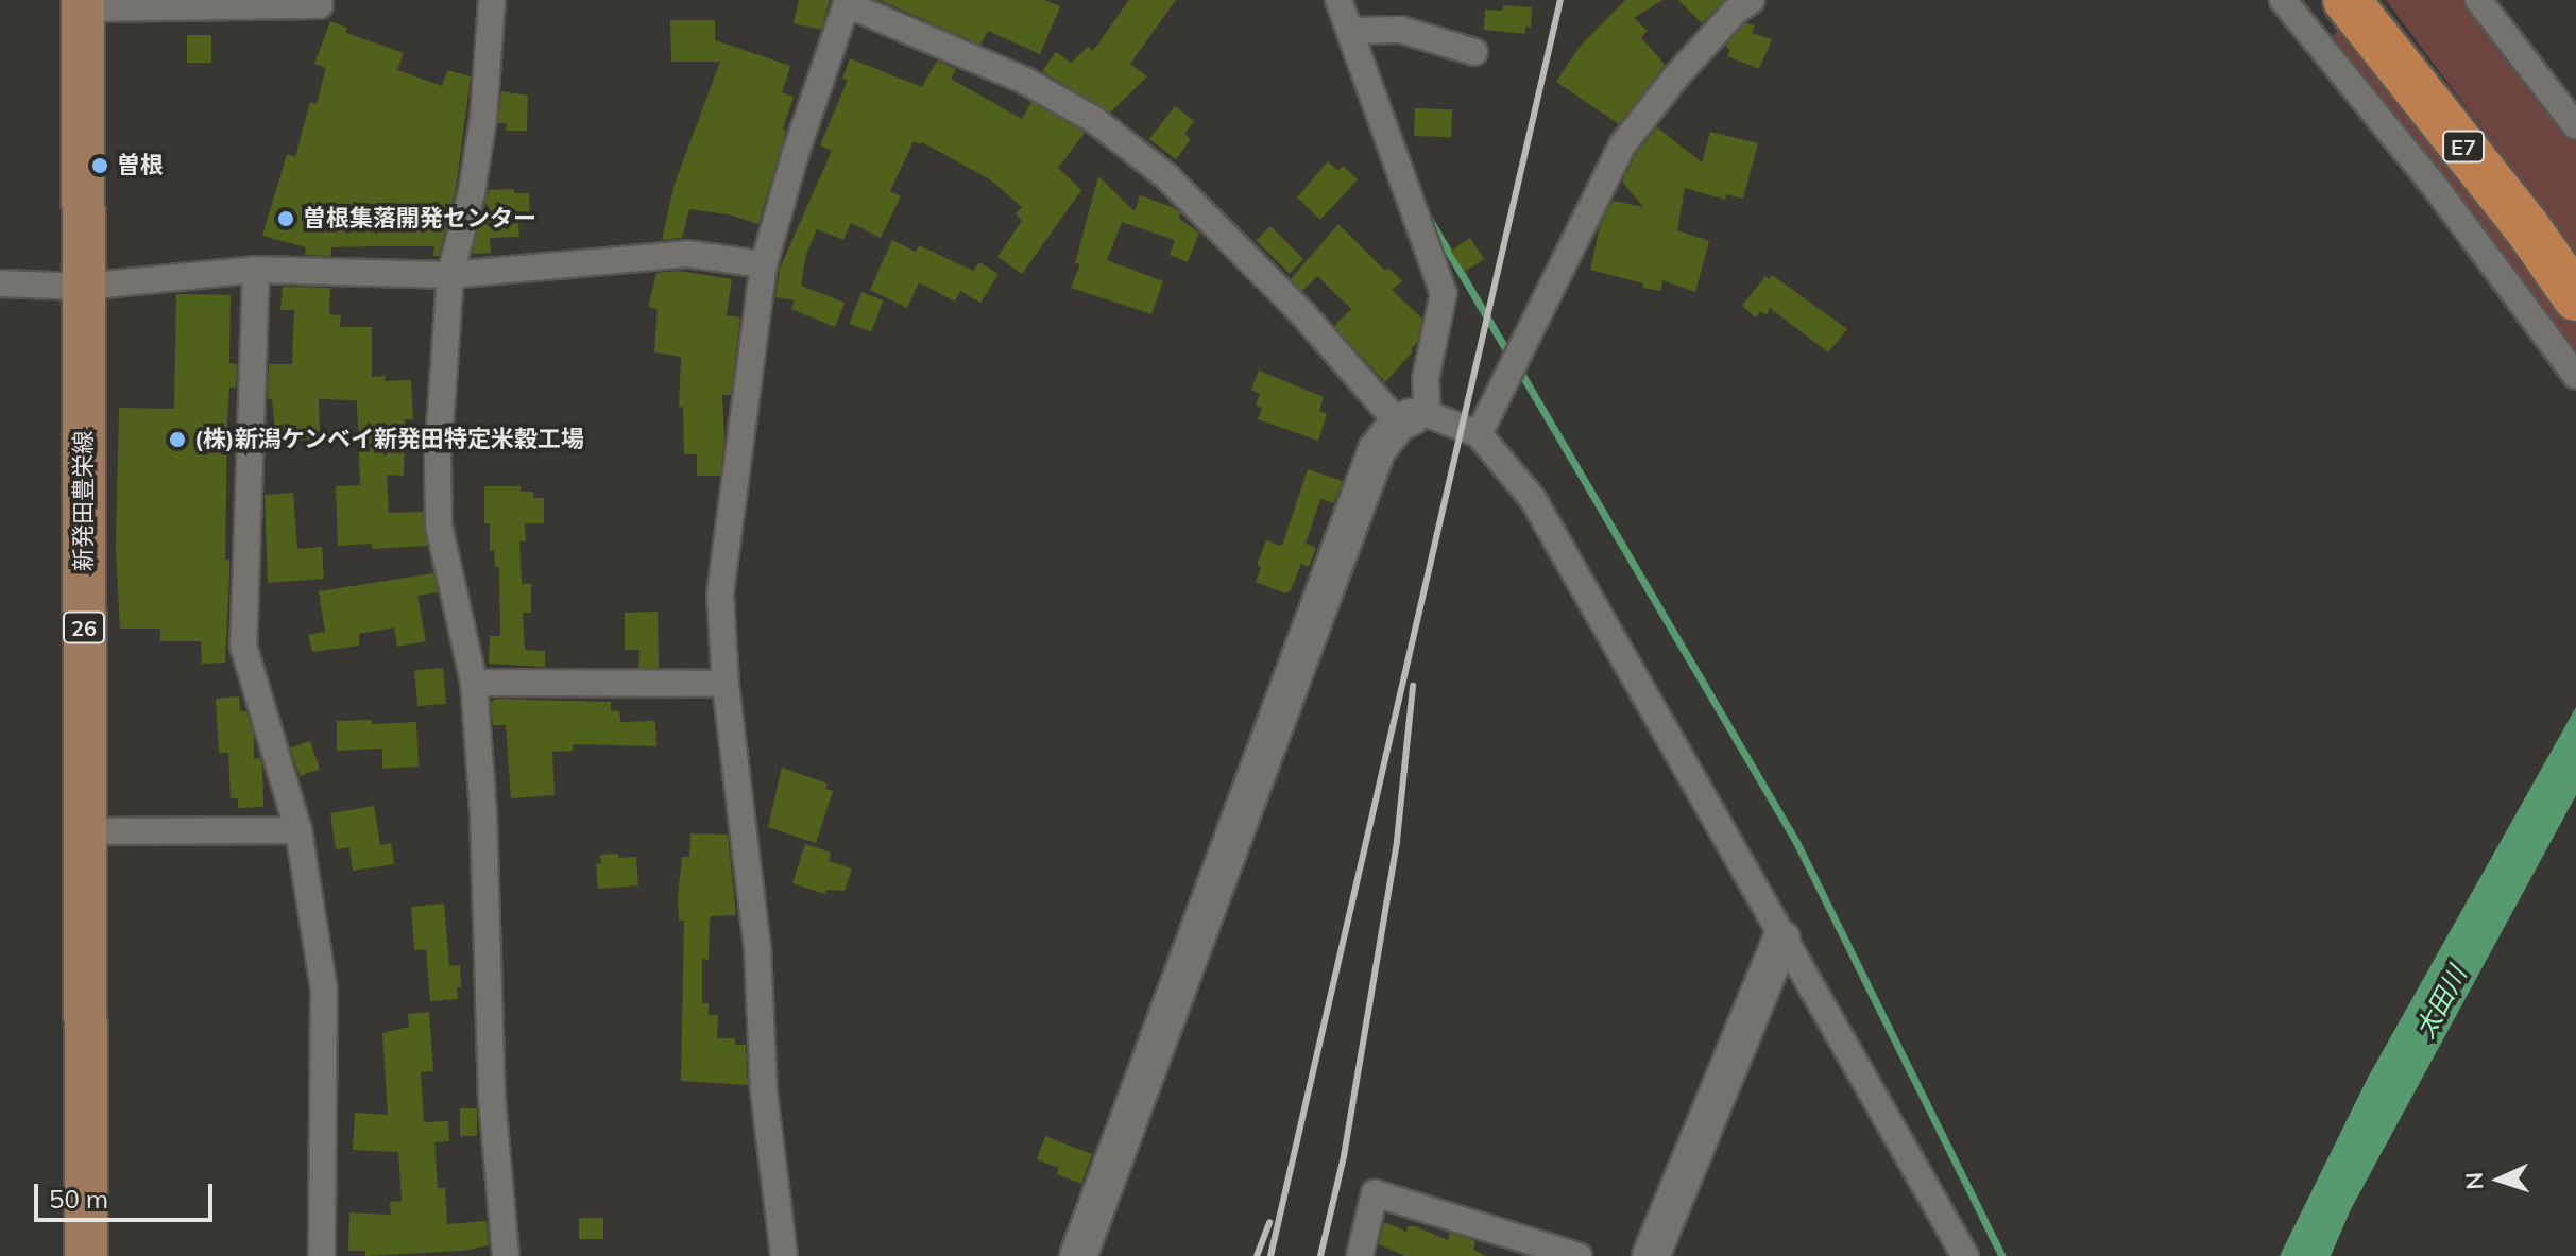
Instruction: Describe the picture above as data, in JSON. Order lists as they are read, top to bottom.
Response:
{
  "streets": {
    "highway": ["E7"],
    "main road": ["新発田豊栄線", "26"]
  },
  "water": ["太田川"],
  "places": ["曽根", "曽根集落開発センター", "(株)新潟ケンベイ新発田特定米穀工場"],
  "scale_bar": "50 m",
  "north": "left"
}
